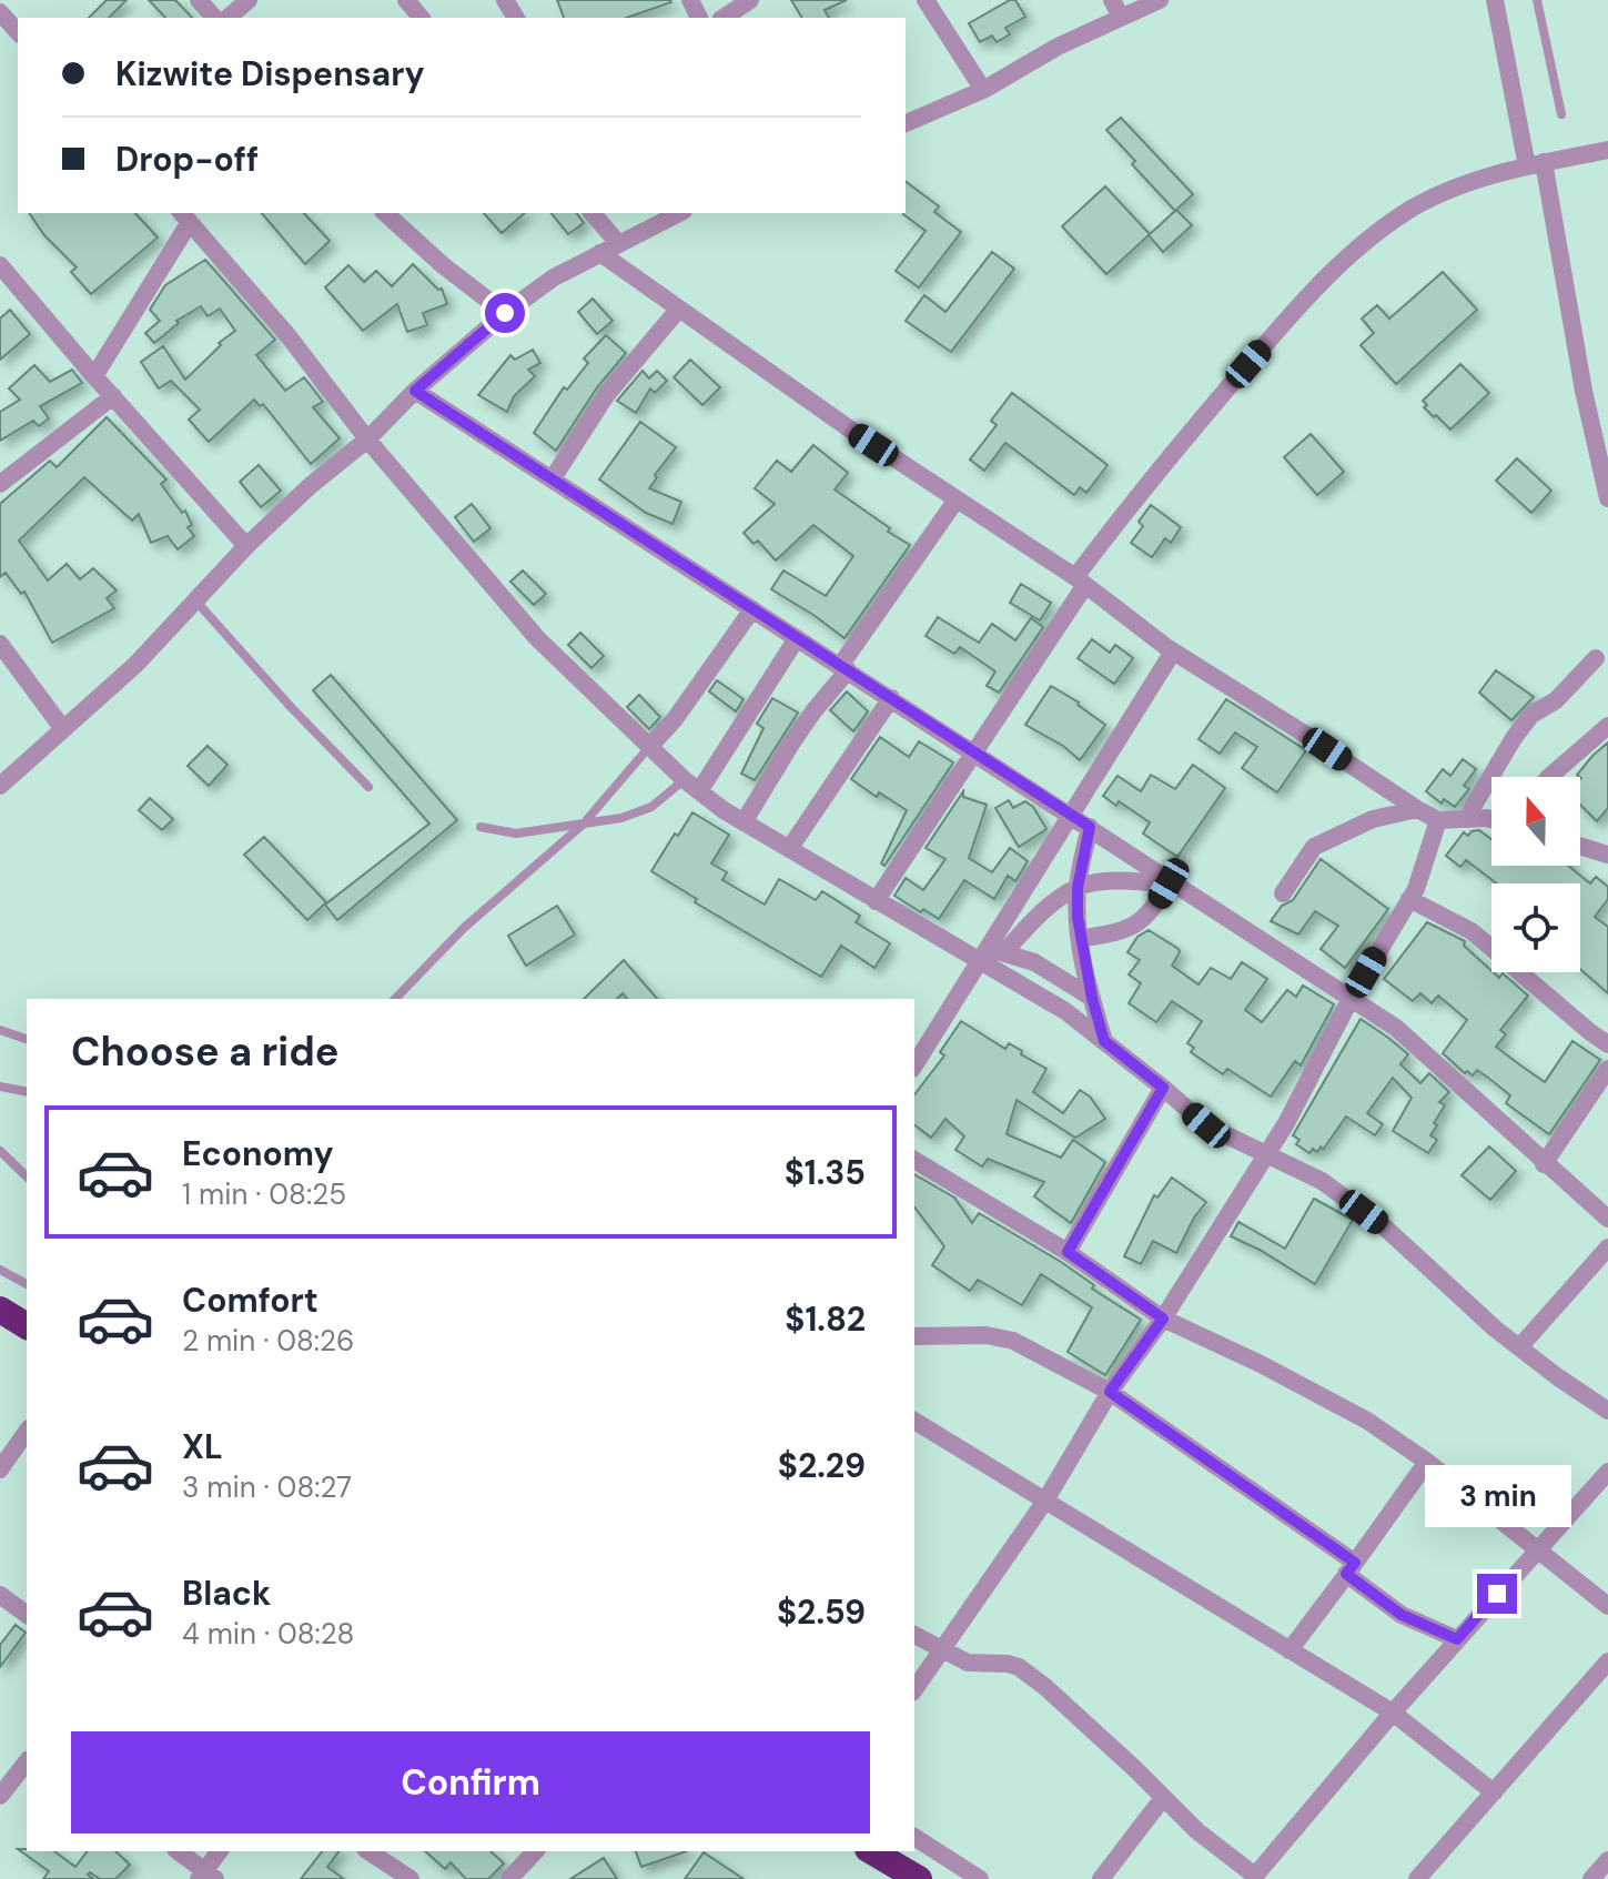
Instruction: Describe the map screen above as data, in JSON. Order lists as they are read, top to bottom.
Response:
{
  "north": "top",
  "page": {
    "banner": ["Kizwite Dispensary", "Drop-off"],
    "heading": "Choose a ride",
    "list": [
      {
        "name": "Economy",
        "note": "1 min · 08:25",
        "value": "$1.35"
      },
      {
        "name": "Comfort",
        "note": "2 min · 08:26",
        "value": "$1.82"
      },
      {
        "name": "XL",
        "note": "3 min · 08:27",
        "value": "$2.29"
      },
      {
        "name": "Black",
        "note": "4 min · 08:28",
        "value": "$2.59"
      }
    ],
    "bubble": "3 min",
    "buttons": "Confirm"
  }
}
